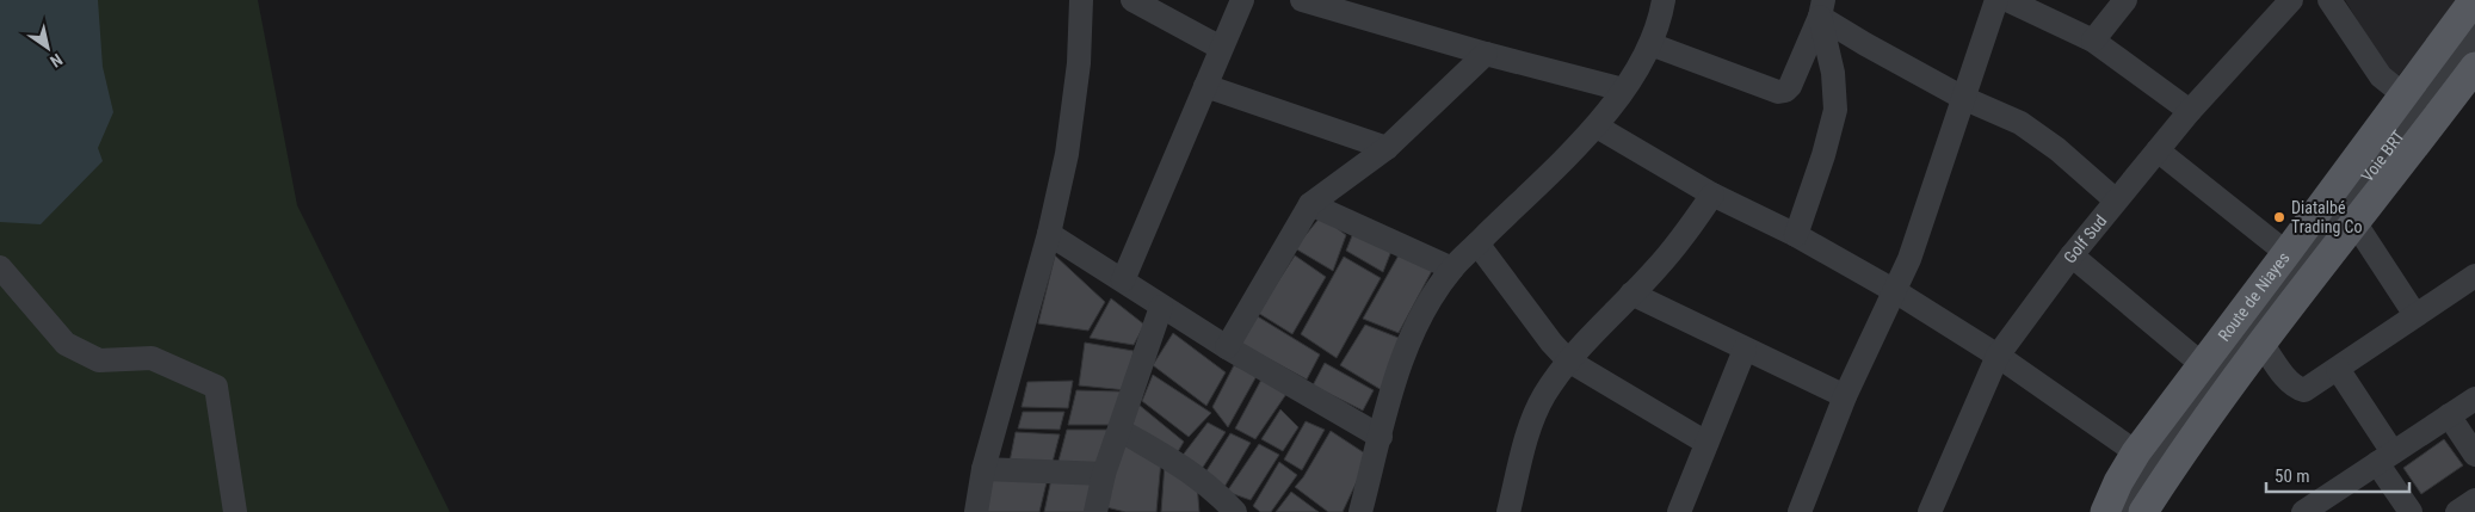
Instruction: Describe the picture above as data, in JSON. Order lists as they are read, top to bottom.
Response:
{
  "streets": {
    "main road": ["Route de Niayes"],
    "street": ["Voie BRT", "Golf Sud"]
  },
  "crossings": [
    ["Voie BRT", "Route de Niayes"]
  ],
  "places": ["Diatalbé Trading Co"],
  "scale_bar": "50 m",
  "north": "bottom right"
}
